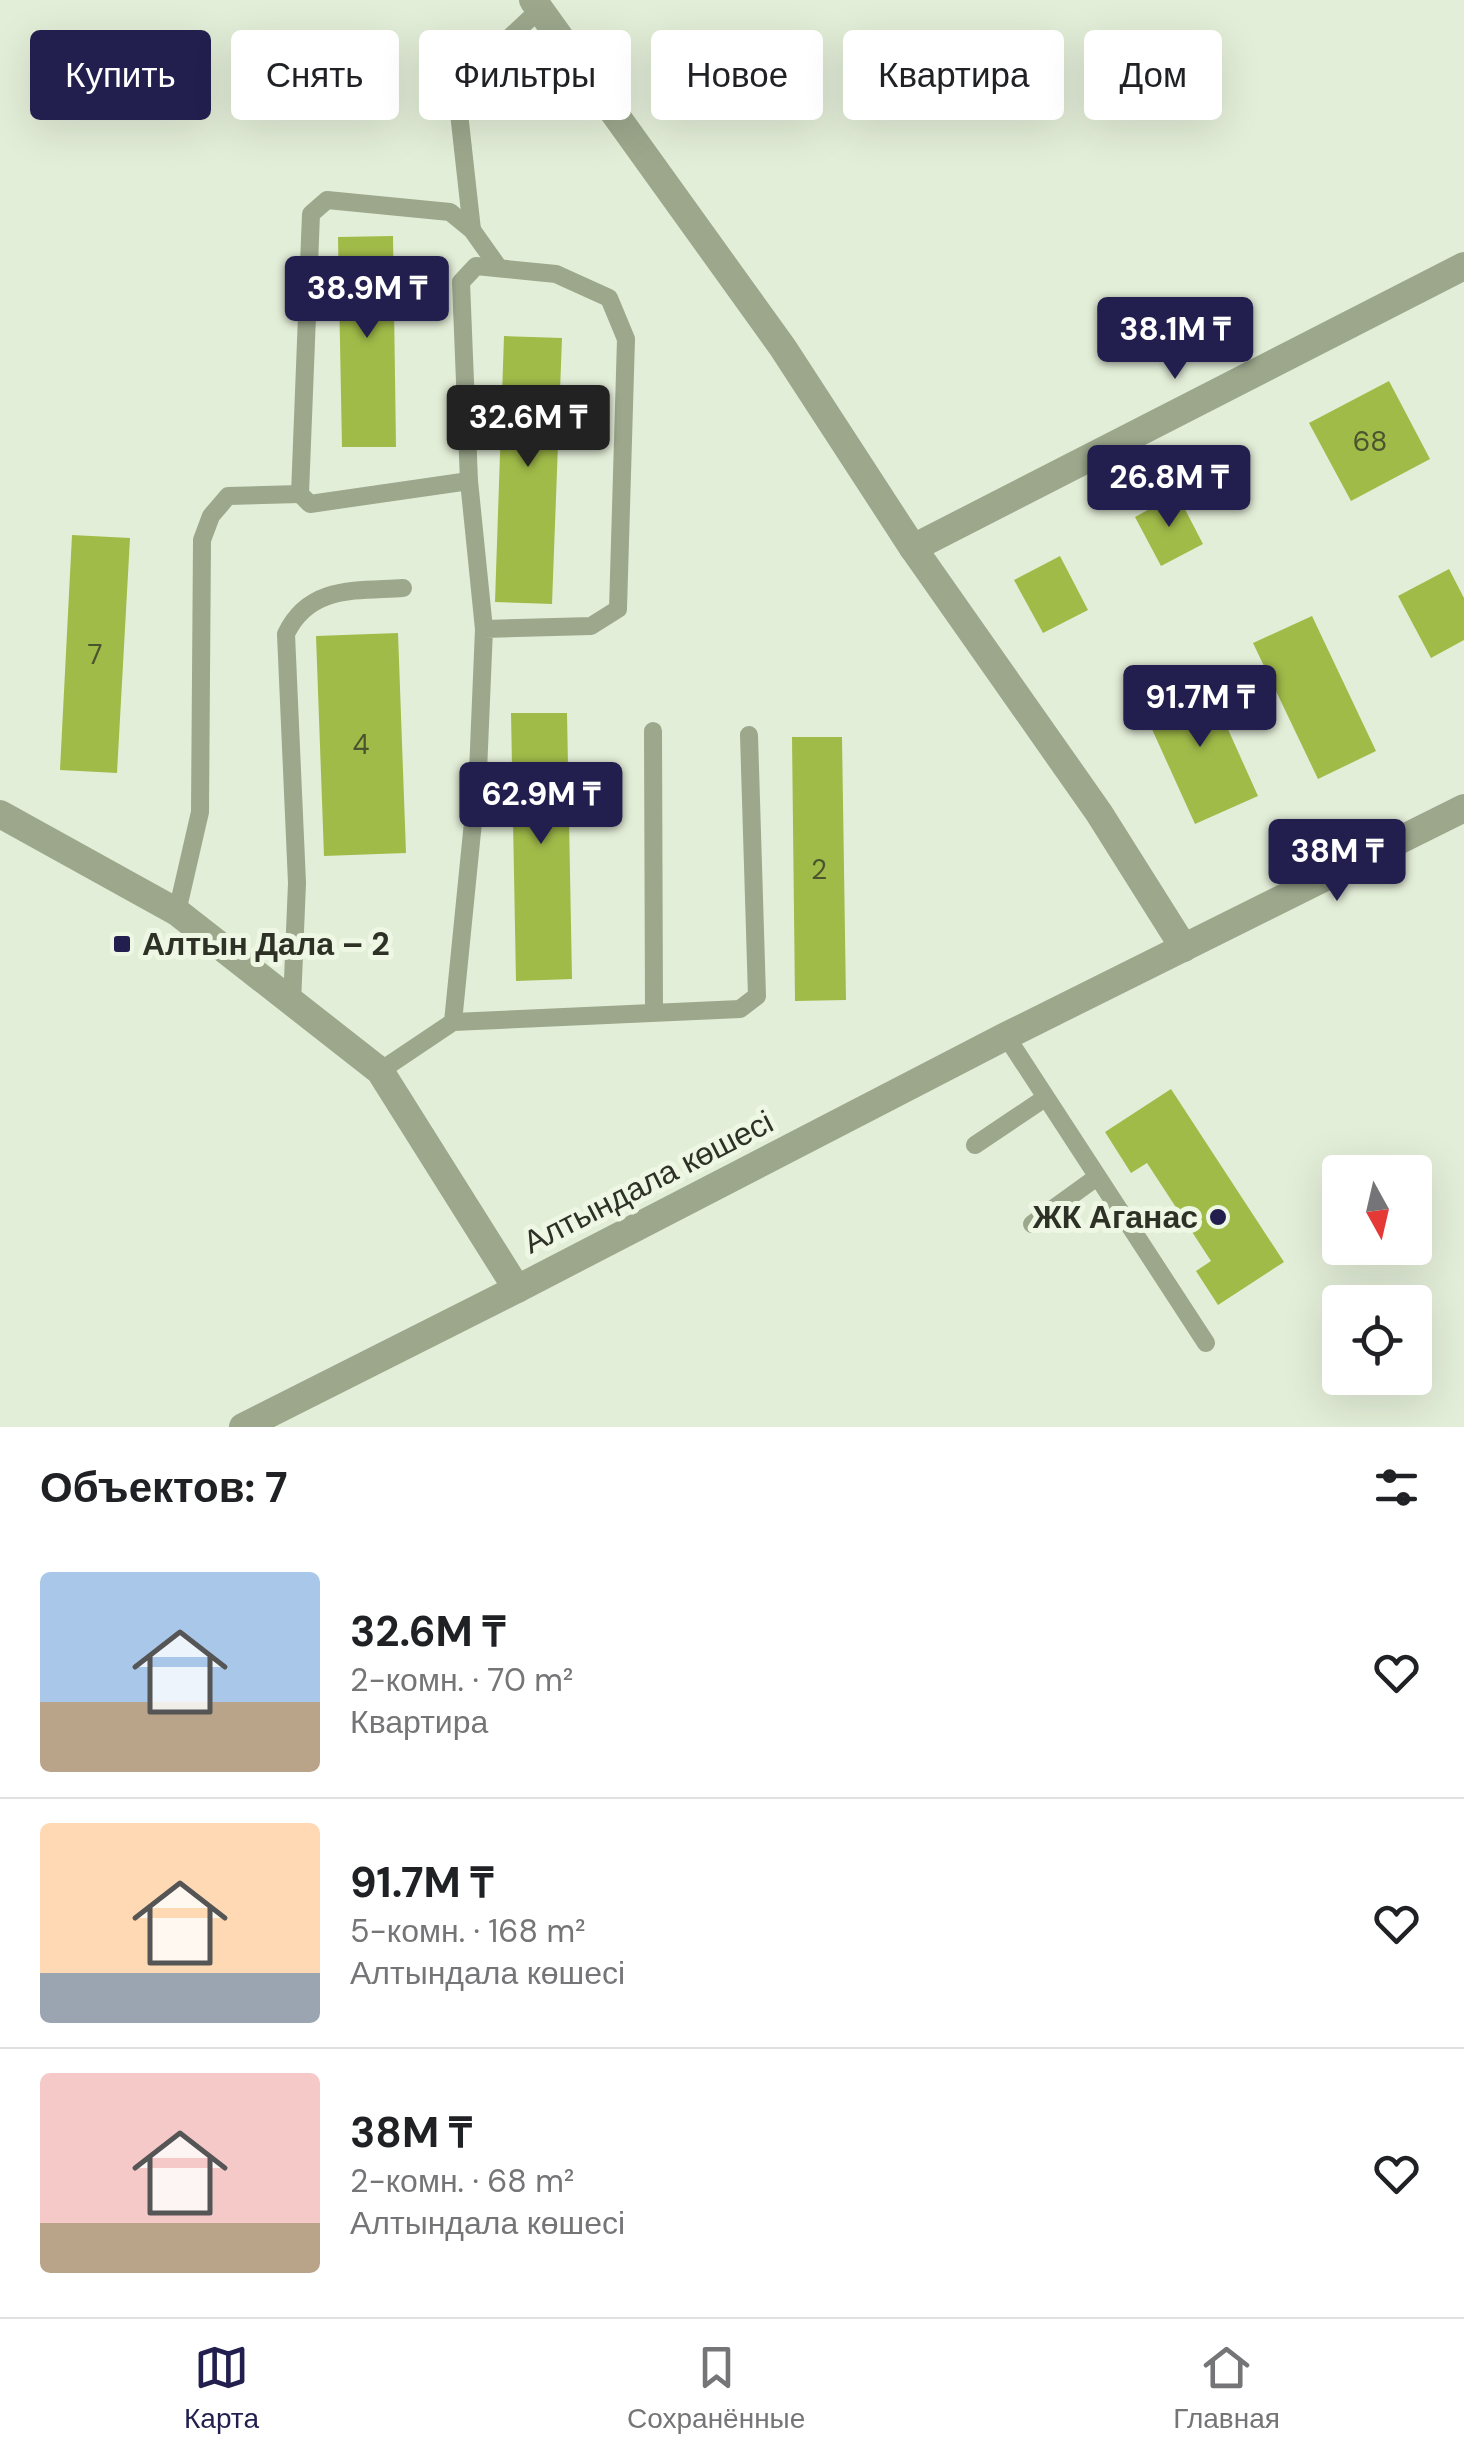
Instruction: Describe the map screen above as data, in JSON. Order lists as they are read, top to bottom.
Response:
{
  "streets": {
    "street": ["Алтындала көшесі"]
  },
  "places": {
    "transit": ["Алтын Дала – 2"],
    "other": ["ЖК Аганас"]
  },
  "house_numbers": [
    "68",
    "7",
    "4",
    "2"
  ],
  "north": "bottom",
  "page": {
    "chip": [
      "Купить",
      "Снять",
      "Фильтры",
      "Новое",
      "Квартира",
      "Дом"
    ],
    "price": [
      "38.9M ₸",
      "38.1M ₸",
      "32.6M ₸",
      "26.8M ₸",
      "91.7M ₸",
      "62.9M ₸",
      "38M ₸"
    ],
    "heading": "Объектов: 7",
    "list": [
      {
        "name": "32.6M ₸",
        "note": "2-комн. · 70 m² · Квартира"
      },
      {
        "name": "91.7M ₸",
        "note": "5-комн. · 168 m² · Алтындала көшесі"
      },
      {
        "name": "38M ₸",
        "note": "2-комн. · 68 m² · Алтындала көшесі"
      }
    ],
    "tabs": ["Карта", "Сохранённые", "Главная"]
  }
}
